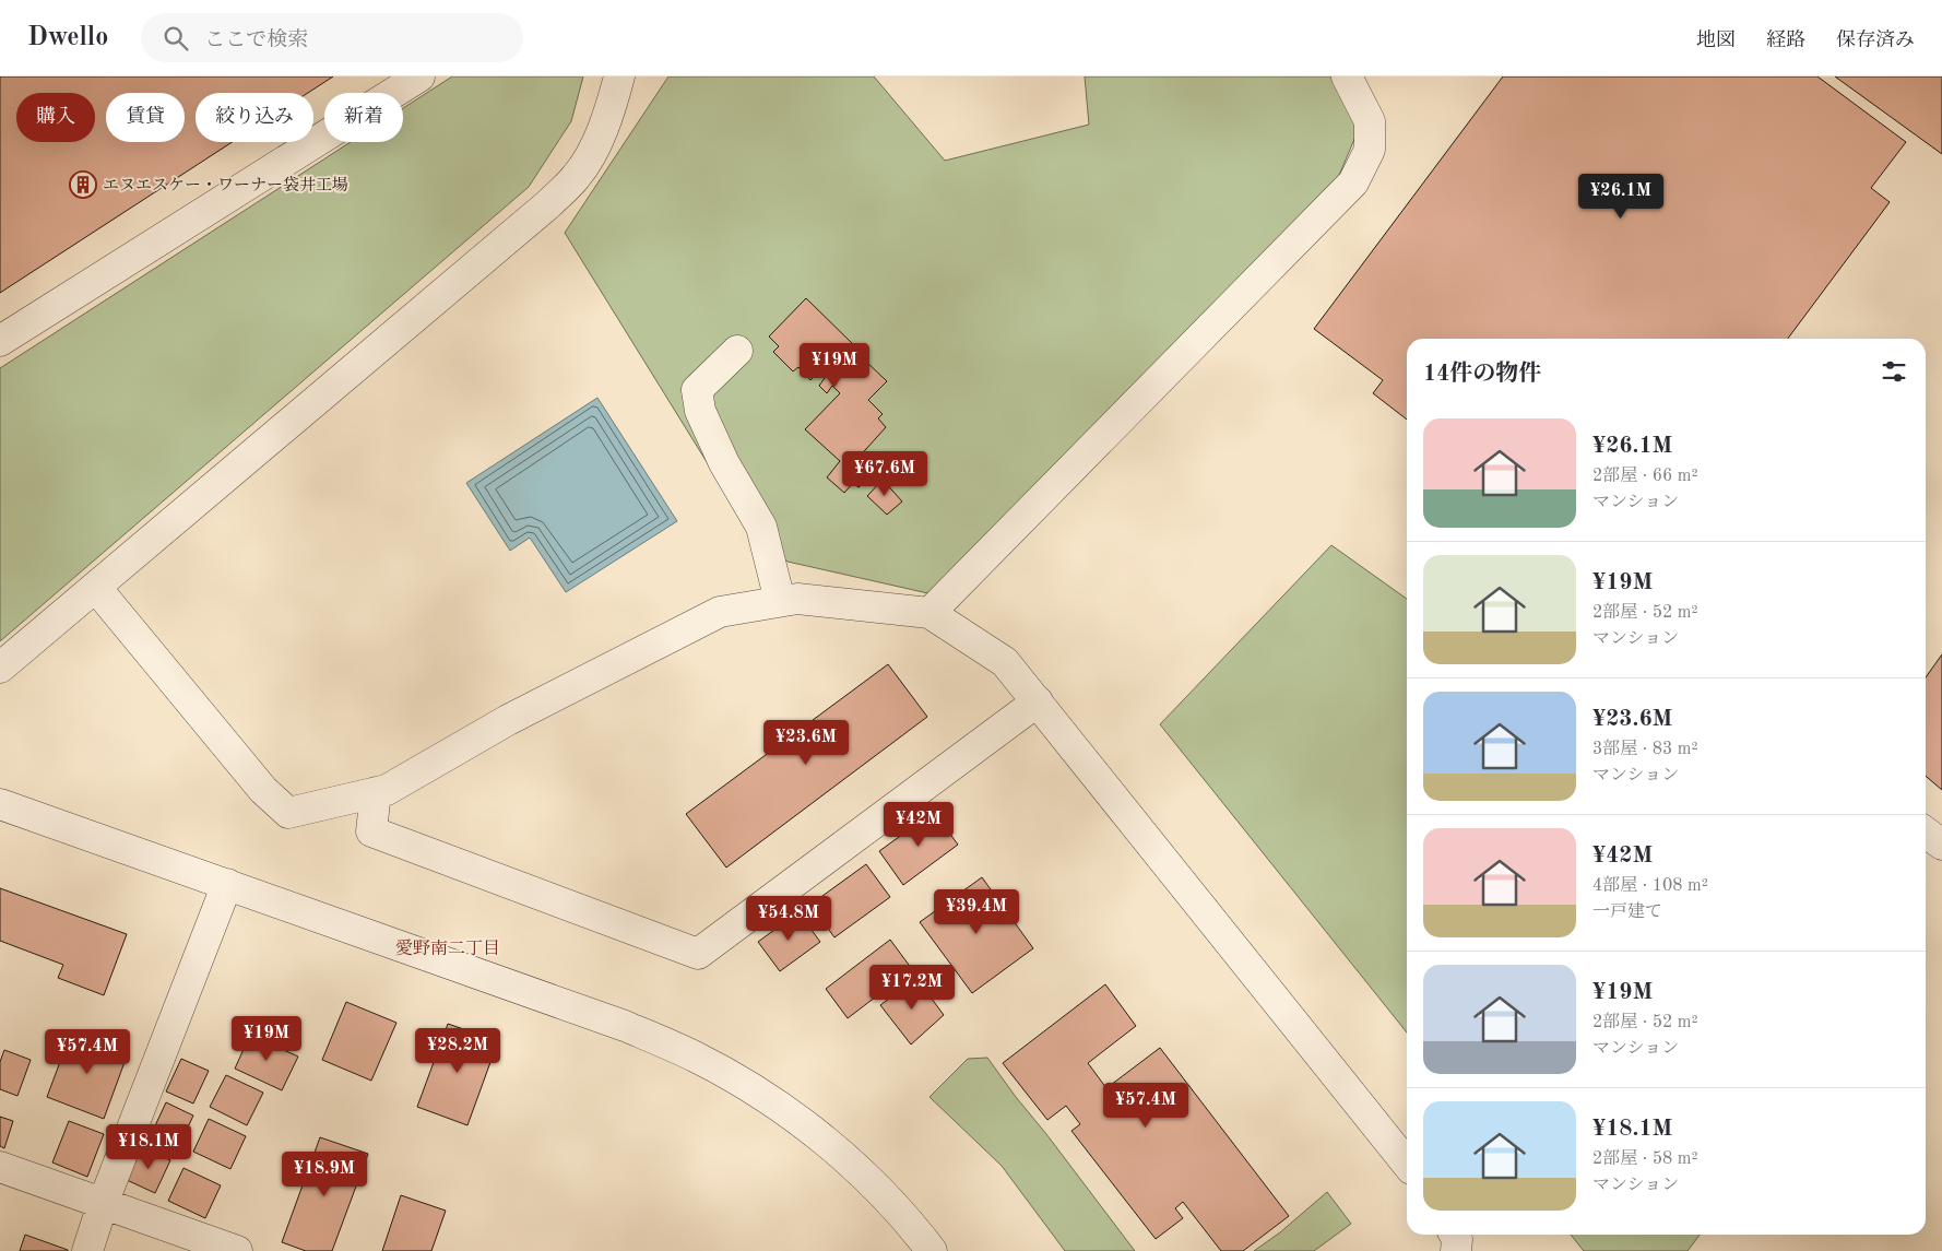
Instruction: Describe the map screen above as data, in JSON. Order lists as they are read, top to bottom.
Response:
{
  "districts": ["愛野南二丁目"],
  "places": {
    "building": ["エヌエスケー・ワーナー袋井工場"]
  },
  "page": {
    "header": "Dwello",
    "search": "ここで検索",
    "nav": ["地図", "経路", "保存済み"],
    "chip": [
      "購入",
      "賃貸",
      "絞り込み",
      "新着"
    ],
    "price": [
      "¥26.1M",
      "¥19M",
      "¥67.6M",
      "¥23.6M",
      "¥42M",
      "¥39.4M",
      "¥54.8M",
      "¥17.2M",
      "¥19M",
      "¥28.2M",
      "¥57.4M",
      "¥57.4M",
      "¥18.1M",
      "¥18.9M"
    ],
    "heading": "14件の物件",
    "list": [
      {
        "name": "¥26.1M",
        "note": "2部屋 · 66 m² · マンション"
      },
      {
        "name": "¥19M",
        "note": "2部屋 · 52 m² · マンション"
      },
      {
        "name": "¥23.6M",
        "note": "3部屋 · 83 m² · マンション"
      },
      {
        "name": "¥42M",
        "note": "4部屋 · 108 m² · 一戸建て"
      },
      {
        "name": "¥19M",
        "note": "2部屋 · 52 m² · マンション"
      },
      {
        "name": "¥18.1M",
        "note": "2部屋 · 58 m² · マンション"
      }
    ]
  }
}
